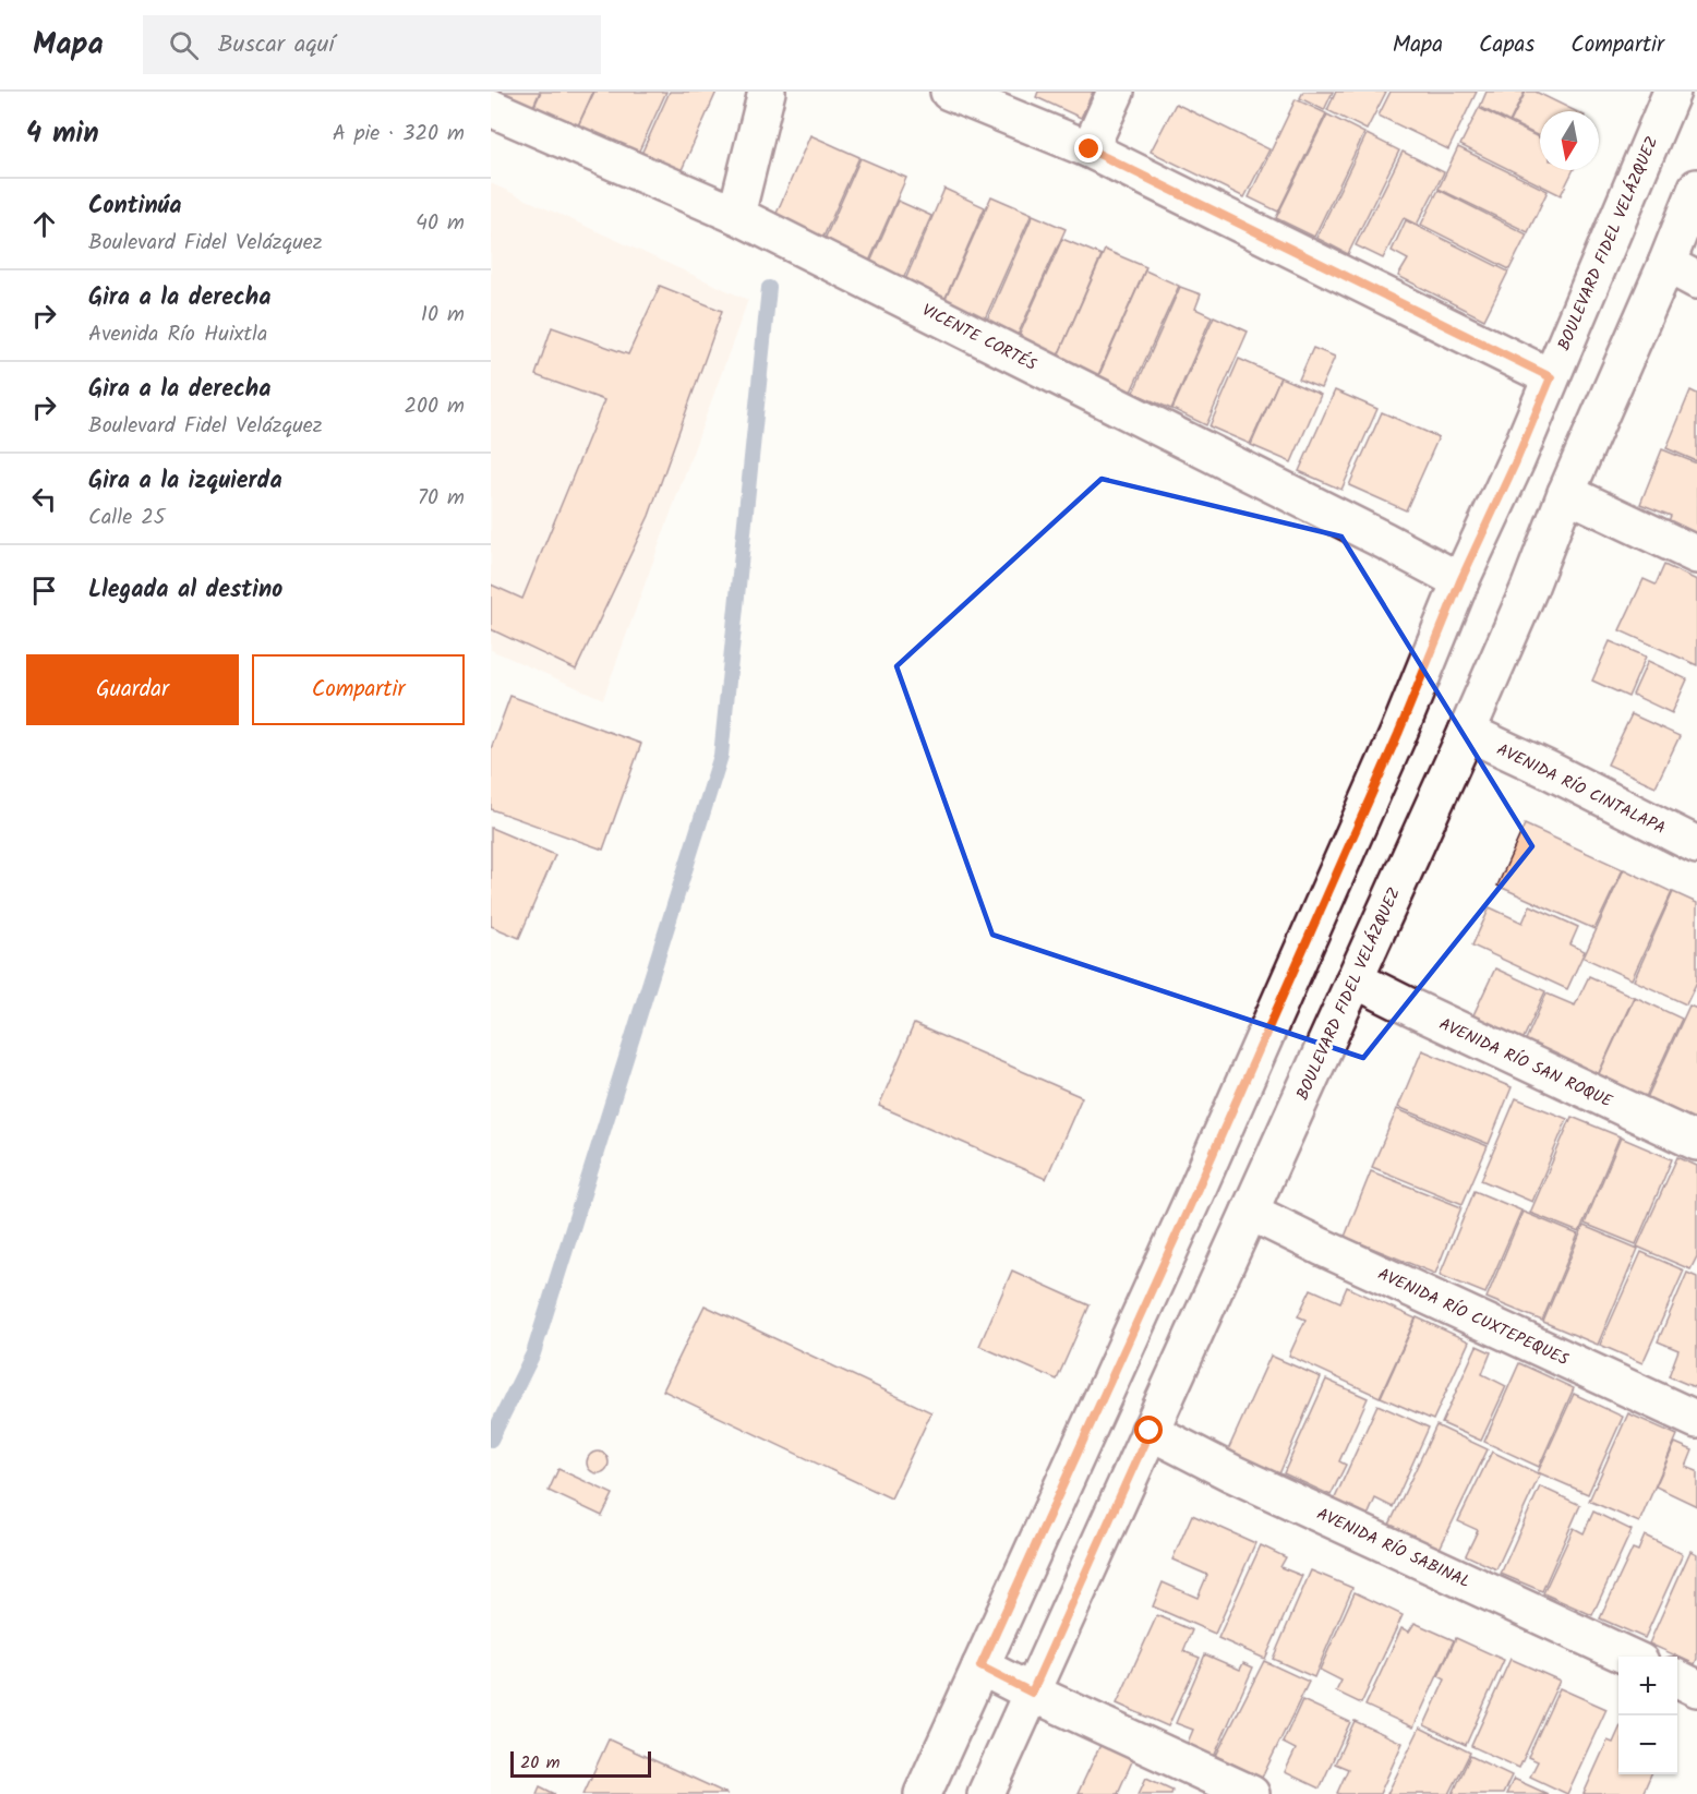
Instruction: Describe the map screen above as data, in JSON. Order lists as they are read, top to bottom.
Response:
{
  "streets": {
    "street": [
      "BOULEVARD FIDEL VELÁZQUEZ",
      "VICENTE CORTÉS",
      "AVENIDA RÍO CINTALAPA",
      "AVENIDA RÍO SAN ROQUE",
      "AVENIDA RÍO CUXTEPEQUES",
      "AVENIDA RÍO SABINAL"
    ]
  },
  "crossings": [
    ["BOULEVARD FIDEL VELÁZQUEZ", "VICENTE CORTÉS"],
    ["BOULEVARD FIDEL VELÁZQUEZ", "AVENIDA RÍO CINTALAPA"],
    ["BOULEVARD FIDEL VELÁZQUEZ", "AVENIDA RÍO SAN ROQUE"],
    ["BOULEVARD FIDEL VELÁZQUEZ", "AVENIDA RÍO CUXTEPEQUES"],
    ["BOULEVARD FIDEL VELÁZQUEZ", "AVENIDA RÍO SABINAL"]
  ],
  "scale_bar": "20 m",
  "north": "bottom",
  "page": {
    "header": "Mapa",
    "search": "Buscar aquí",
    "nav": ["Mapa", "Capas", "Compartir"],
    "heading": ["4 min", "A pie · 320 m"],
    "list": [
      ["Continúa", "Boulevard Fidel Velázquez", "40 m"],
      ["Gira a la derecha", "Avenida Río Huixtla", "10 m"],
      ["Gira a la derecha", "Boulevard Fidel Velázquez", "200 m"],
      ["Gira a la izquierda", "Calle 25", "70 m"],
      "Llegada al destino"
    ],
    "buttons": ["Guardar", "Compartir"],
    "map_buttons": ["+", "−"],
    "scale": "20 m"
  }
}
